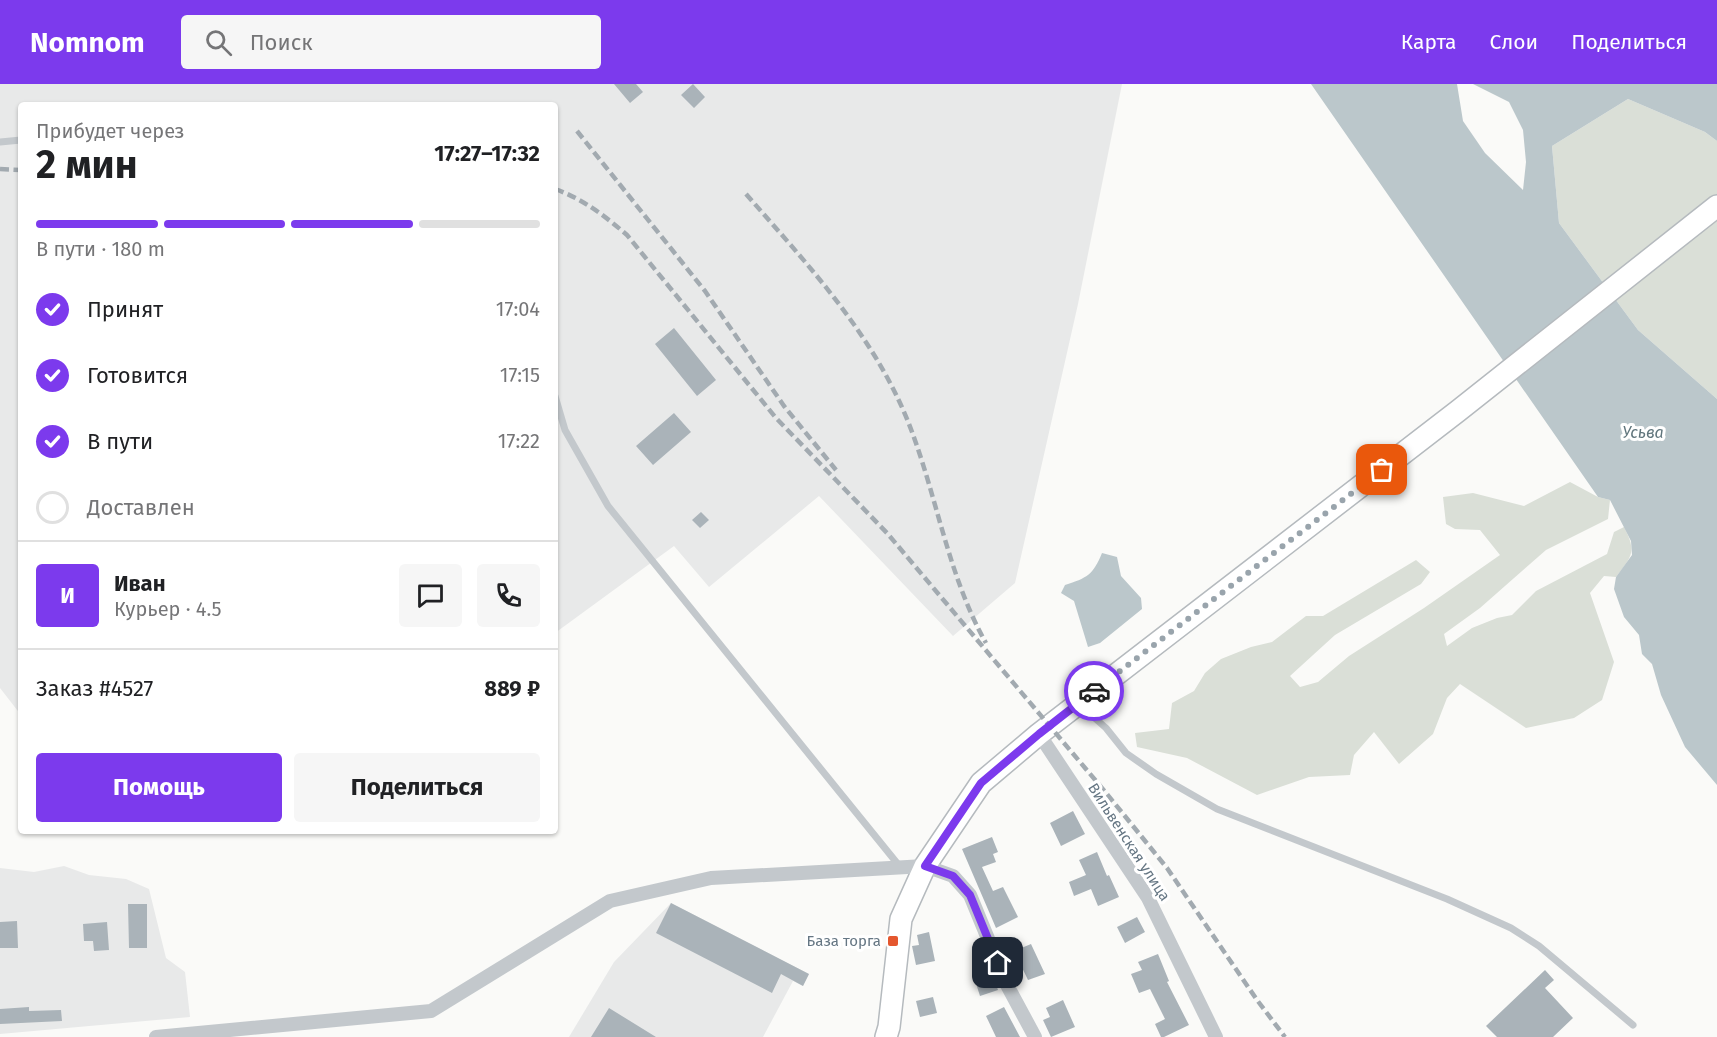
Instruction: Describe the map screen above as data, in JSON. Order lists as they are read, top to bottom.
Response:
{
  "streets": {
    "street": ["Вильвенская улица"]
  },
  "water": ["Усьва"],
  "places": {
    "transit": ["База торга"]
  },
  "page": {
    "header": "Nomnom",
    "search": "Поиск",
    "nav": ["Карта", "Слои", "Поделиться"],
    "heading": ["2 мин", "Прибудет через", "17:27–17:32"],
    "panel": [
      "Иван",
      "Курьер · 4.5",
      "Заказ #4527",
      "889 ₽"
    ],
    "bar": "В пути · 180 m",
    "list": [
      ["Принят", "17:04"],
      ["Готовится", "17:15"],
      ["В пути", "17:22"],
      "Доставлен"
    ],
    "round": "И",
    "buttons": ["Помощь", "Поделиться"]
  }
}
